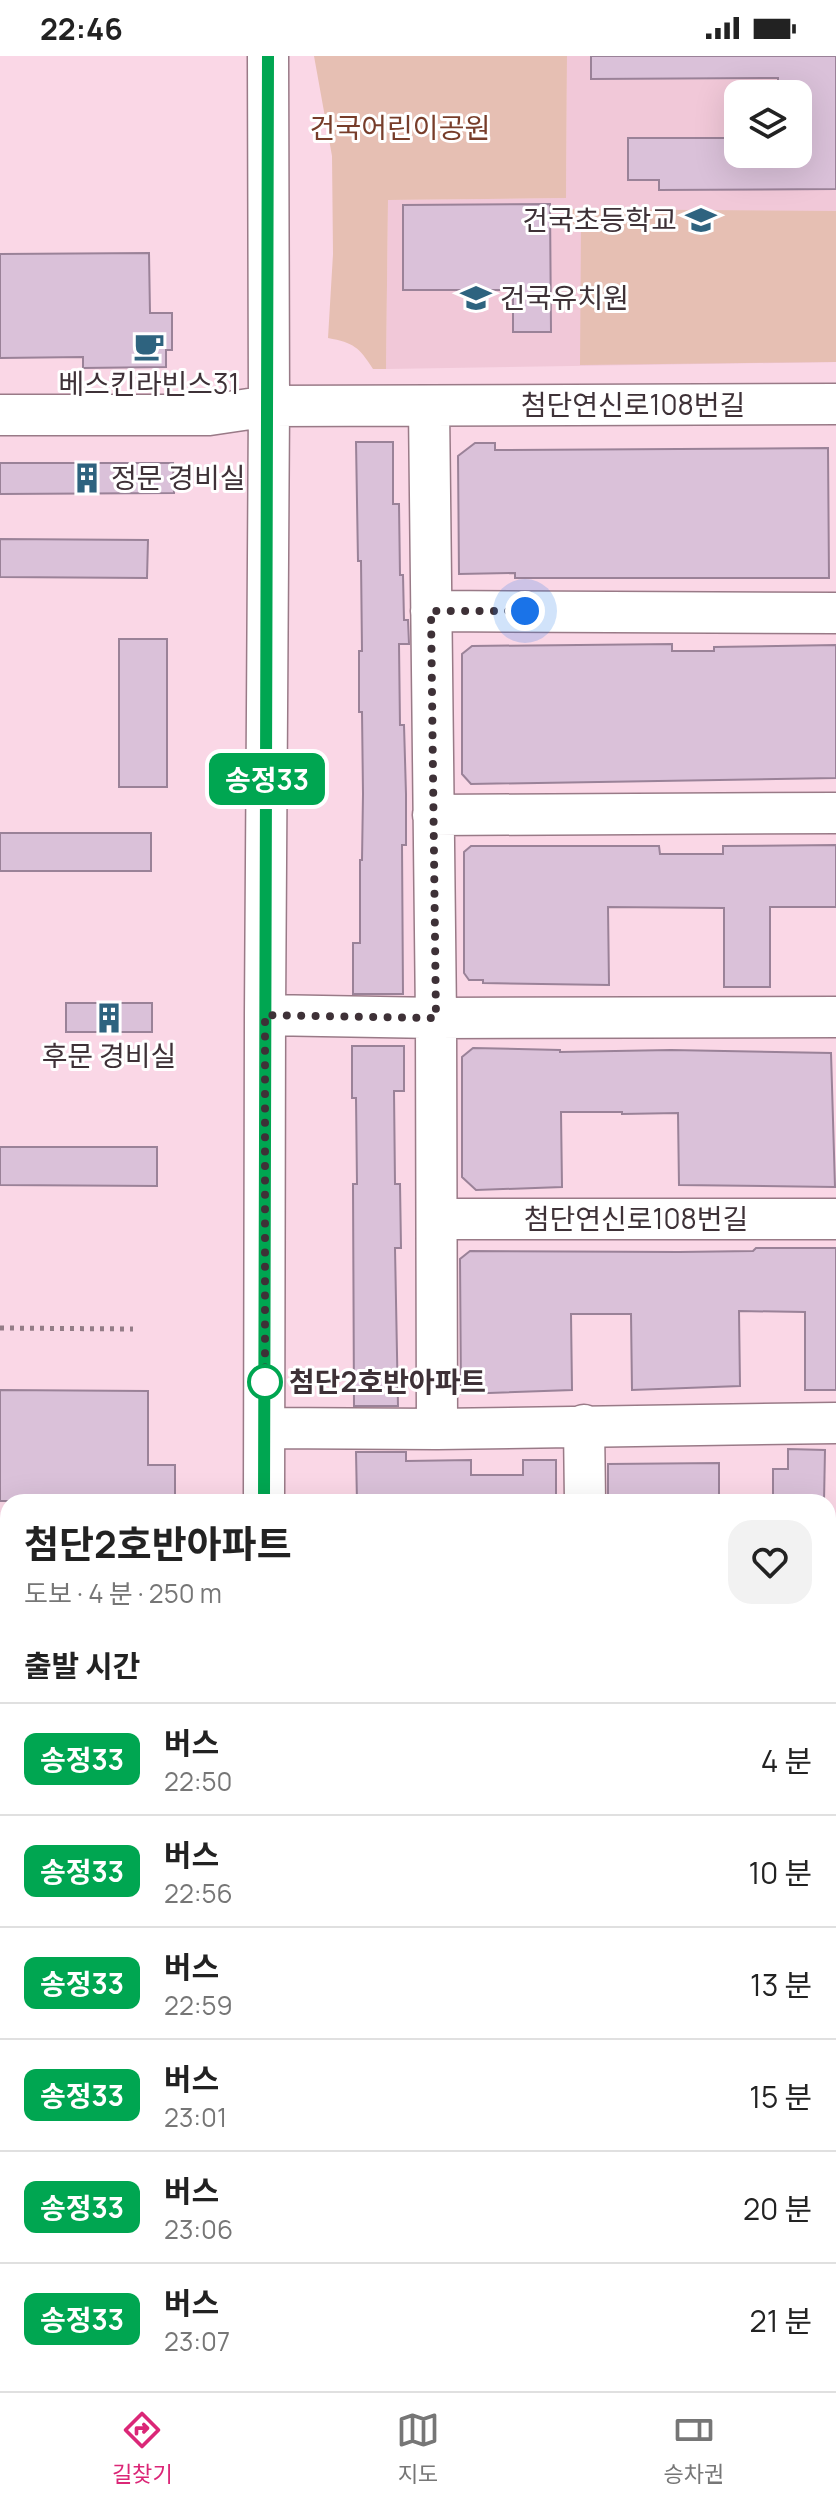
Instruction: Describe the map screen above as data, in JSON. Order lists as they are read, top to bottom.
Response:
{
  "streets": {
    "street": ["첨단연신로108번길"]
  },
  "parks": ["건국어린이공원"],
  "places": {
    "school or university": ["건국초등학교", "건국유치원"],
    "cafe": ["베스킨라빈스31"],
    "building": ["정문 경비실", "후문 경비실"],
    "other": ["첨단2호반아파트"]
  },
  "lines": ["bus line 송정33"],
  "page": {
    "status": "22:46",
    "on_map": "송정33",
    "heading": [
      ["첨단2호반아파트", "도보 · 4 분 · 250 m"],
      "출발 시간"
    ],
    "list": [
      {
        "mark": "송정33",
        "name": "버스",
        "note": "22:50",
        "value": "4 분"
      },
      {
        "mark": "송정33",
        "name": "버스",
        "note": "22:56",
        "value": "10 분"
      },
      {
        "mark": "송정33",
        "name": "버스",
        "note": "22:59",
        "value": "13 분"
      },
      {
        "mark": "송정33",
        "name": "버스",
        "note": "23:01",
        "value": "15 분"
      },
      {
        "mark": "송정33",
        "name": "버스",
        "note": "23:06",
        "value": "20 분"
      },
      {
        "mark": "송정33",
        "name": "버스",
        "note": "23:07",
        "value": "21 분"
      }
    ],
    "tabs": ["길찾기", "지도", "승차권"]
  }
}
